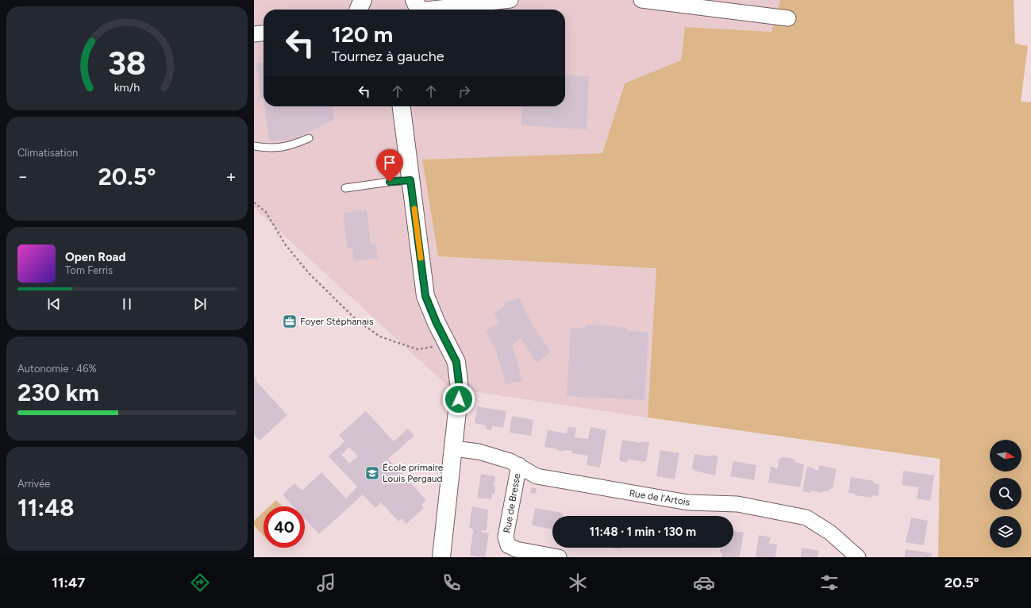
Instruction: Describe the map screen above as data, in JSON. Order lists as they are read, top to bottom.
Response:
{
  "streets": {
    "street": ["Rue de l'Artois", "Rue de Bresse"]
  },
  "crossings": [
    ["Rue de l'Artois", "Rue de Bresse"]
  ],
  "places": {
    "office": ["Foyer Stéphanais"],
    "school or university": ["École primaire Louis Pergaud"]
  },
  "north": "right",
  "page": {
    "turn": ["120 m", "Tournez à gauche"],
    "tile": [
      "Climatisation",
      ["Autonomie · 46%", "230 km"],
      ["Arrivée", "11:48"]
    ],
    "heat": ["−", "20.5°", "+"],
    "song": ["Open Road", "Tom Ferris"],
    "limit": "40",
    "trip": "11:48 · 1 min · 130 m",
    "tabs": ["11:47", "20.5°"],
    "gauge": ["38", "km/h"]
  }
}
